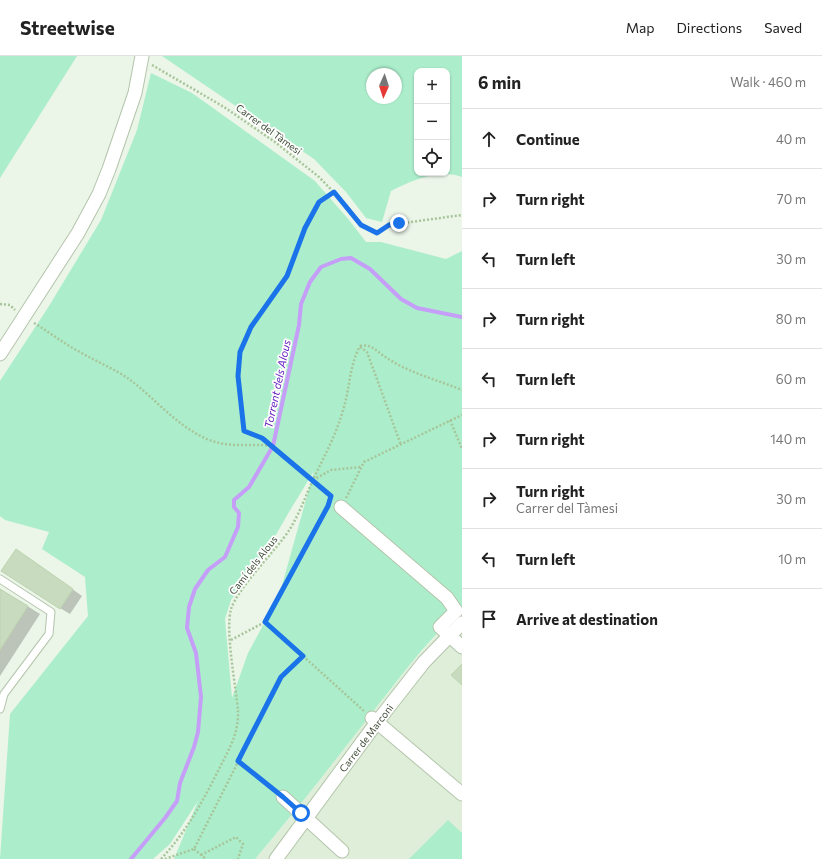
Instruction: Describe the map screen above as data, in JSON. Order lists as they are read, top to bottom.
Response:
{
  "streets": {
    "street": ["Carrer de Marconi"],
    "path": ["Carrer del Tàmesi", "Camí dels Alous"]
  },
  "water": ["Torrent dels Alous"],
  "north": "bottom",
  "page": {
    "header": "Streetwise",
    "nav": ["Map", "Directions", "Saved"],
    "heading": ["6 min", "Walk · 460 m"],
    "map_buttons": ["+", "−"],
    "list": [
      ["Continue", "40 m"],
      ["Turn right", "70 m"],
      ["Turn left", "30 m"],
      ["Turn right", "80 m"],
      ["Turn left", "60 m"],
      ["Turn right", "140 m"],
      ["Turn right", "Carrer del Tàmesi", "30 m"],
      ["Turn left", "10 m"],
      "Arrive at destination"
    ]
  }
}
